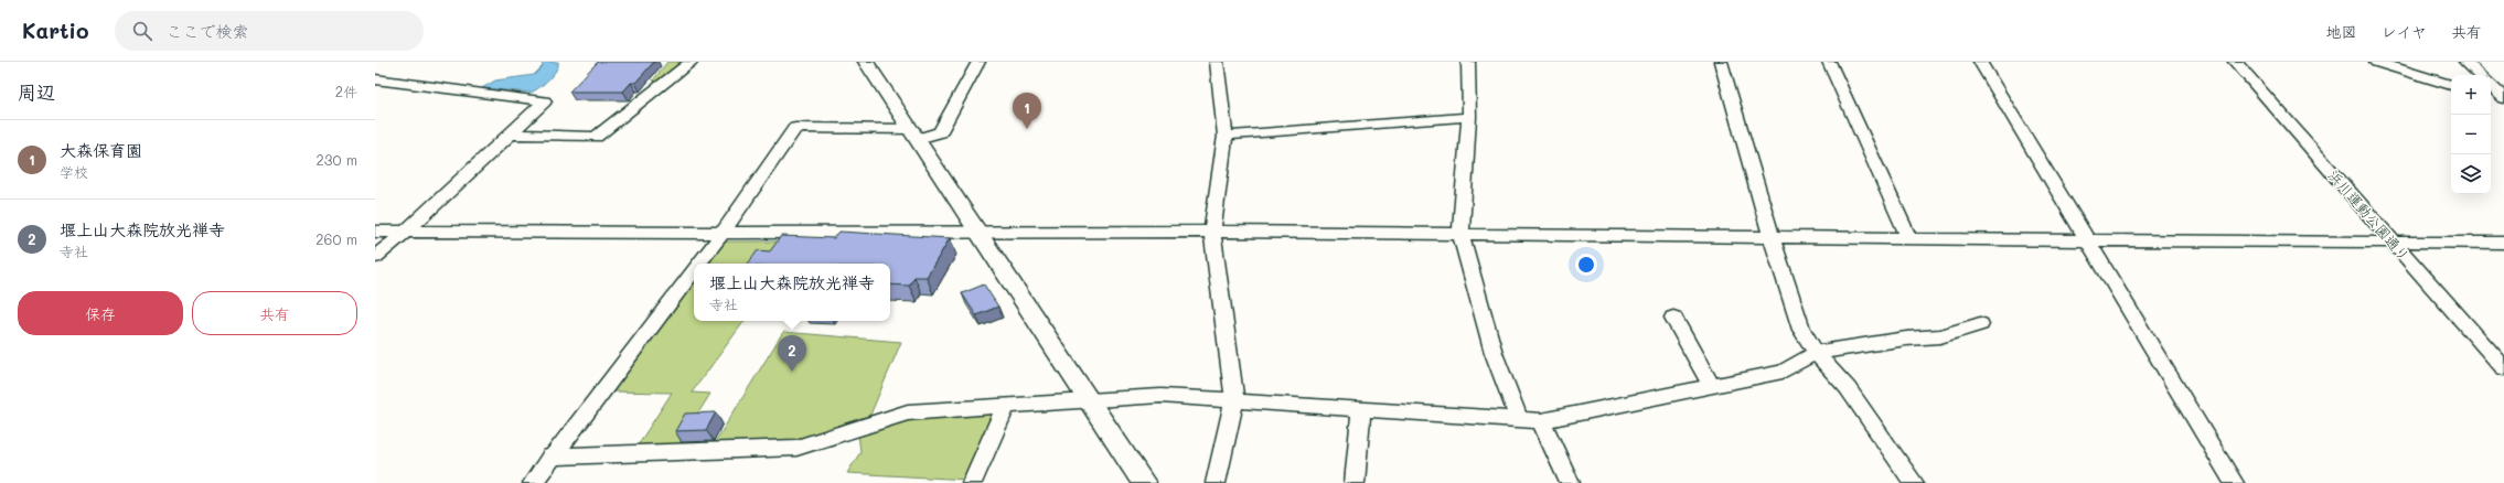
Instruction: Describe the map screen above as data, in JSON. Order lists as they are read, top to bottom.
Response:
{
  "streets": {
    "street": ["浜川運動公園通り"]
  },
  "page": {
    "header": "Kartio",
    "search": "ここで検索",
    "nav": ["地図", "レイヤ", "共有"],
    "heading": ["周辺", "2件"],
    "map_buttons": ["+", "−"],
    "pins": ["1", "2"],
    "list": [
      {
        "mark": "1",
        "name": "大森保育園",
        "note": "学校",
        "value": "230 m"
      },
      {
        "mark": "2",
        "name": "堰上山大森院放光禅寺",
        "note": "寺社",
        "value": "260 m"
      }
    ],
    "popup": ["堰上山大森院放光禅寺", "寺社"],
    "buttons": ["保存", "共有"]
  }
}
